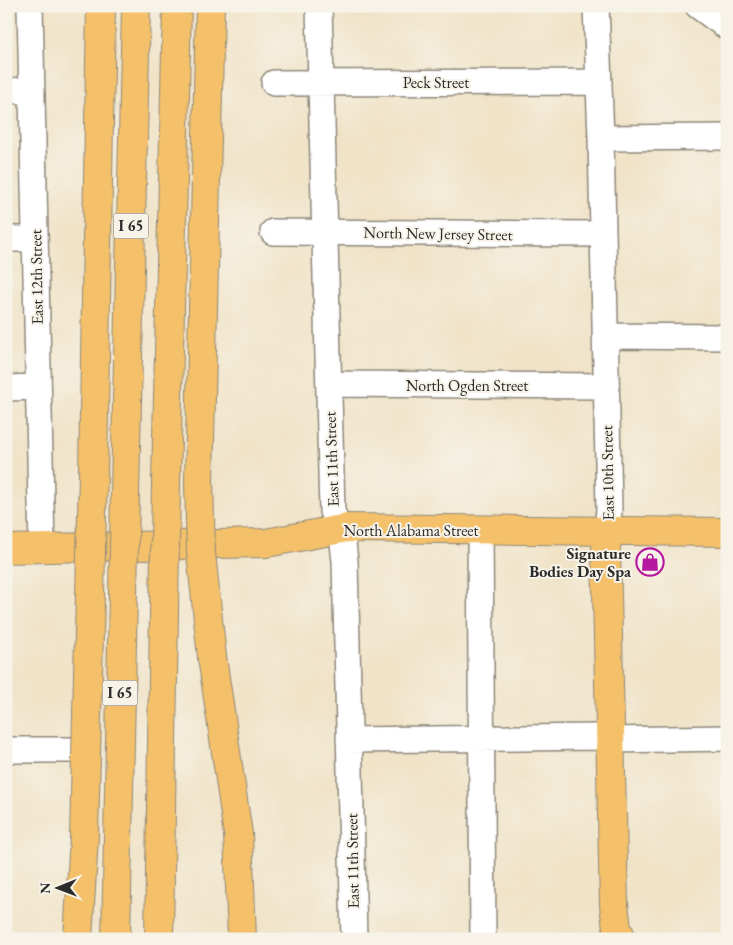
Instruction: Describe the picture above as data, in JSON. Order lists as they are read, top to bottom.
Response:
{
  "streets": {
    "main road": ["I 65", "East 10th Street", "North Alabama Street"],
    "street": [
      "Peck Street",
      "North New Jersey Street",
      "East 12th Street",
      "North Ogden Street",
      "East 11th Street"
    ]
  },
  "crossings": [
    ["Peck Street", "East 11th Street"],
    ["Peck Street", "East 10th Street"],
    ["North New Jersey Street", "East 11th Street"],
    ["North New Jersey Street", "East 10th Street"],
    ["East 12th Street", "North Alabama Street"],
    ["North Ogden Street", "East 11th Street"],
    ["North Ogden Street", "East 10th Street"],
    ["East 11th Street", "North Alabama Street"],
    ["East 10th Street", "North Alabama Street"]
  ],
  "places": {
    "shop": ["Signature Bodies Day Spa"]
  },
  "north": "left"
}
